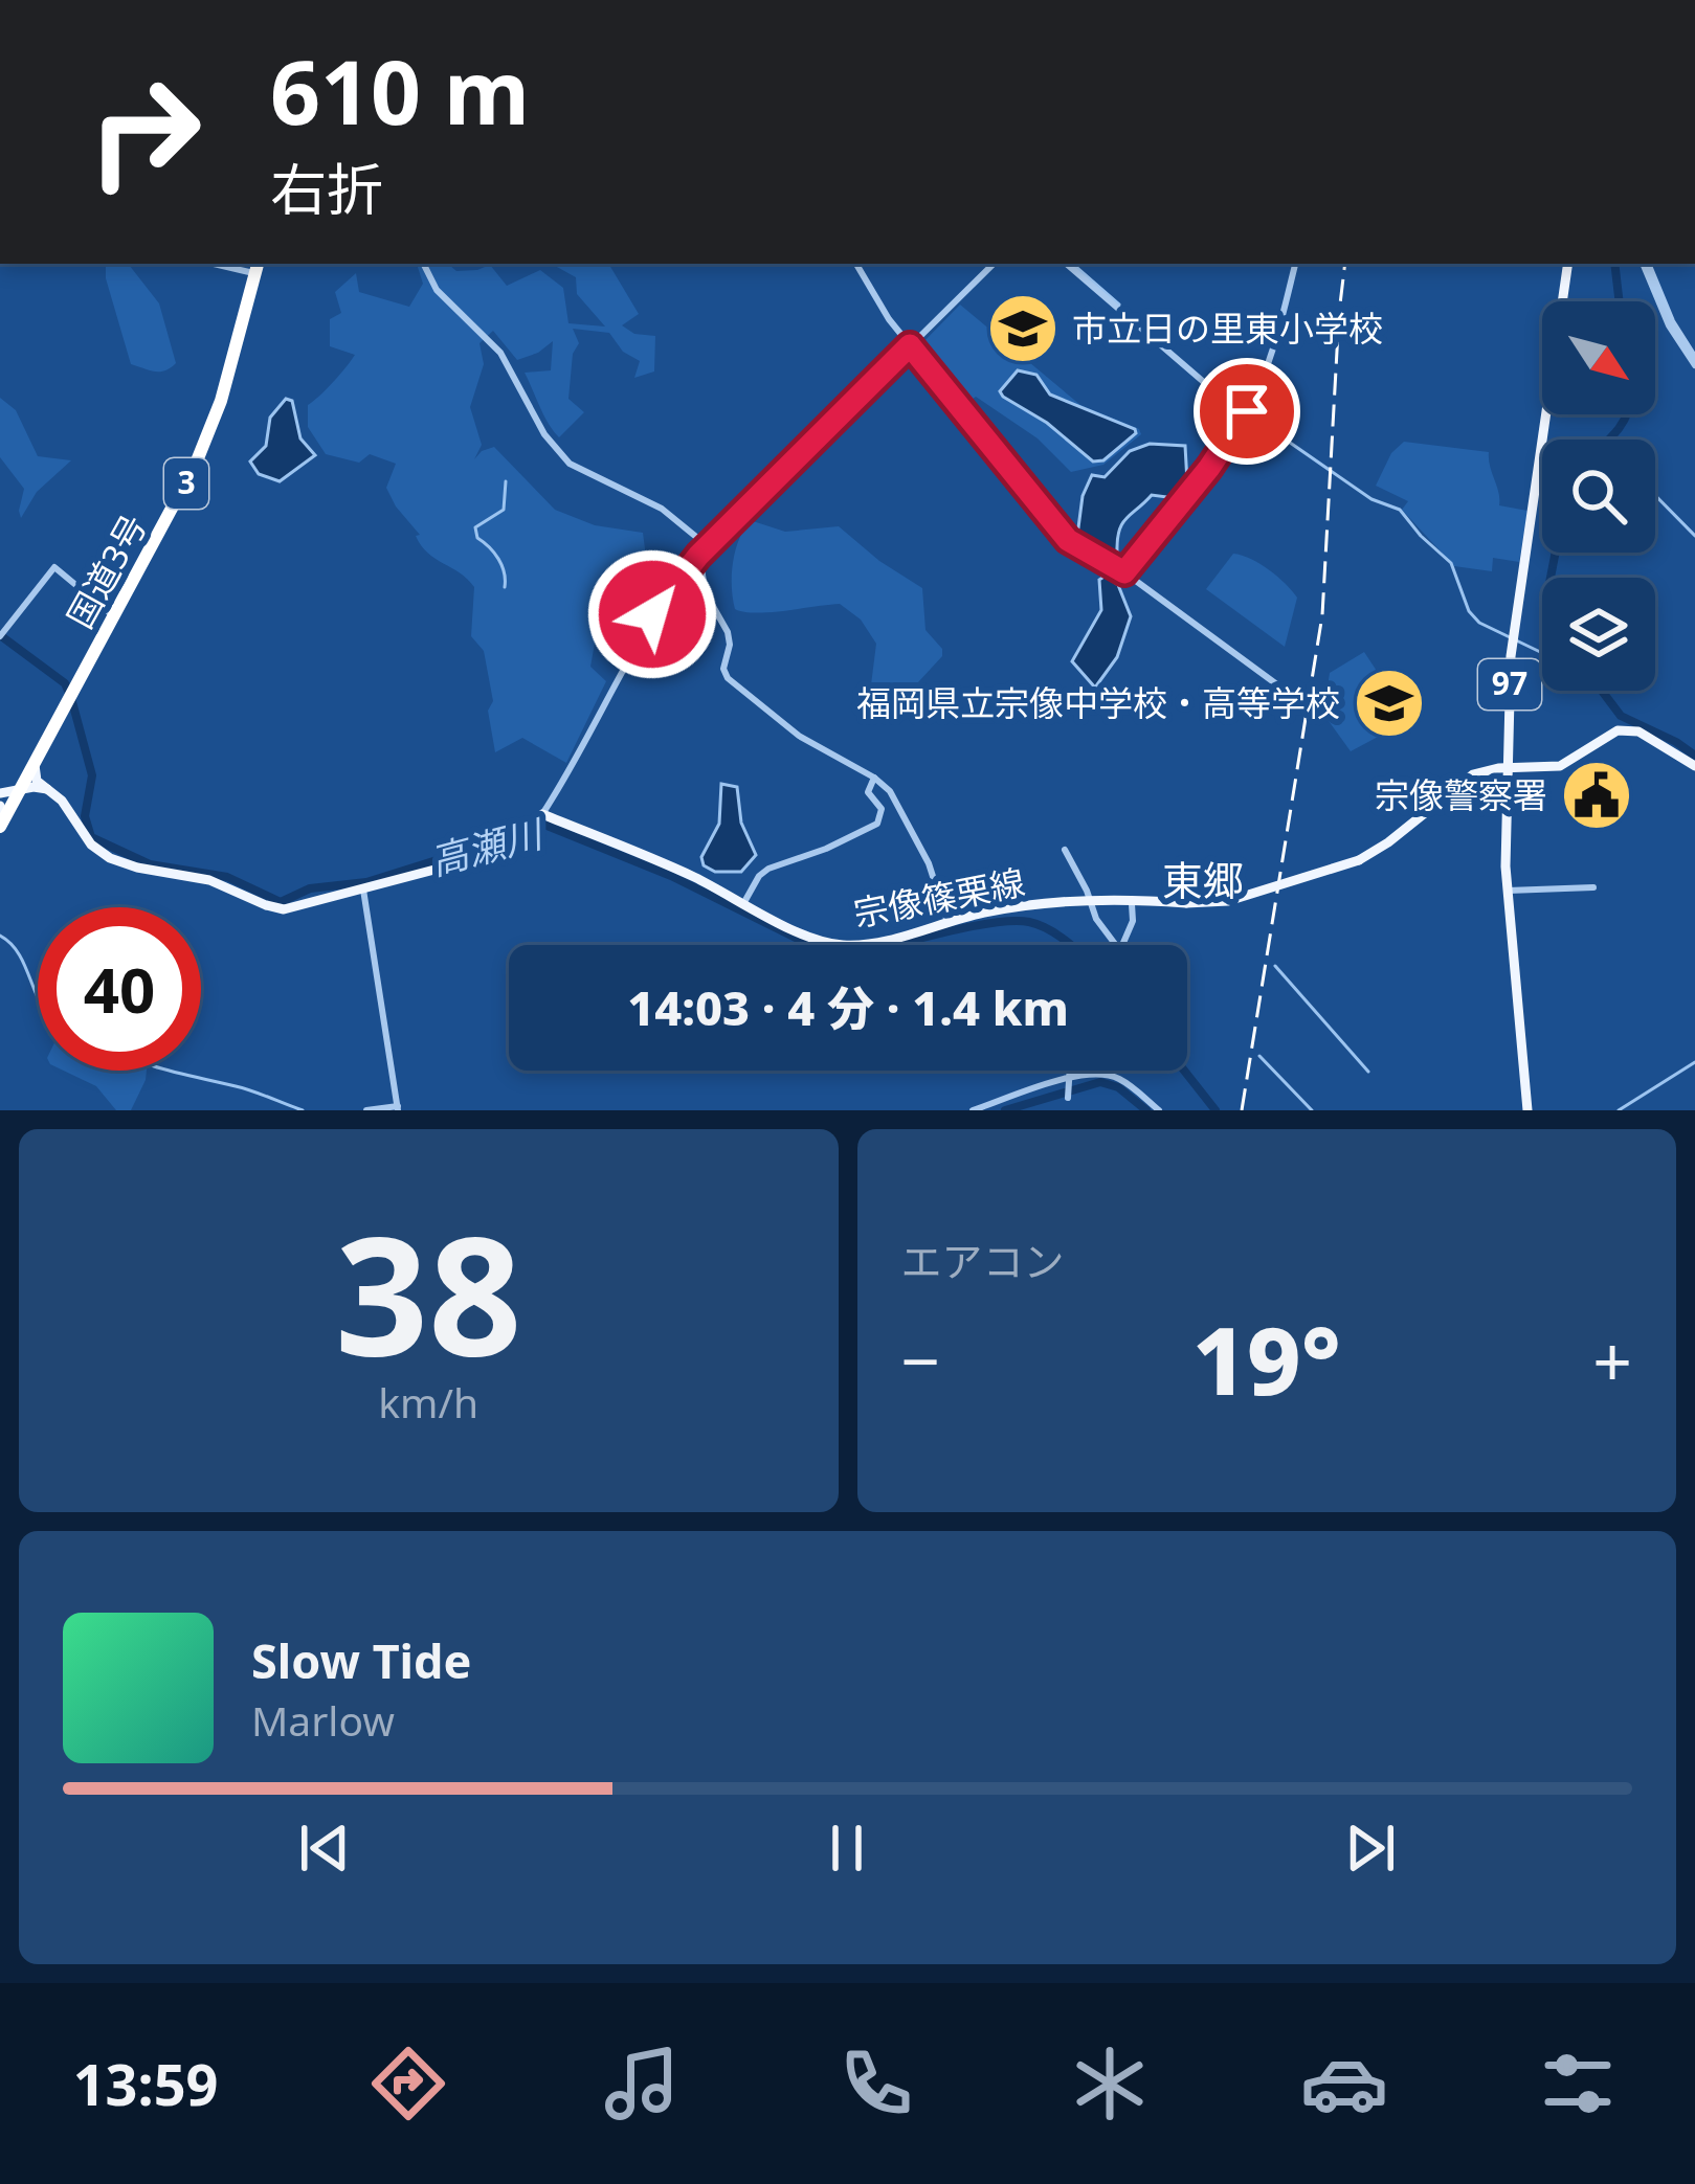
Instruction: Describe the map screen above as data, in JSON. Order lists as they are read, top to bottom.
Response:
{
  "streets": {
    "highway": ["3", "国道3号"],
    "main road": ["97", "宗像篠栗線"]
  },
  "crossings": [
    ["97", "宗像篠栗線"]
  ],
  "districts": ["東郷"],
  "water": ["高瀬川"],
  "places": {
    "school or university": ["市立日の里東小学校", "福岡県立宗像中学校・高等学校"],
    "public building": ["宗像警察署"]
  },
  "north": "bottom right",
  "page": {
    "turn": ["610 m", "右折"],
    "limit": "40",
    "trip": "14:03 · 4 分 · 1.4 km",
    "tile": [
      ["38", "km/h"],
      "エアコン"
    ],
    "heat": ["−", "19°", "+"],
    "song": ["Slow Tide", "Marlow"],
    "tabs": "13:59"
  }
}
